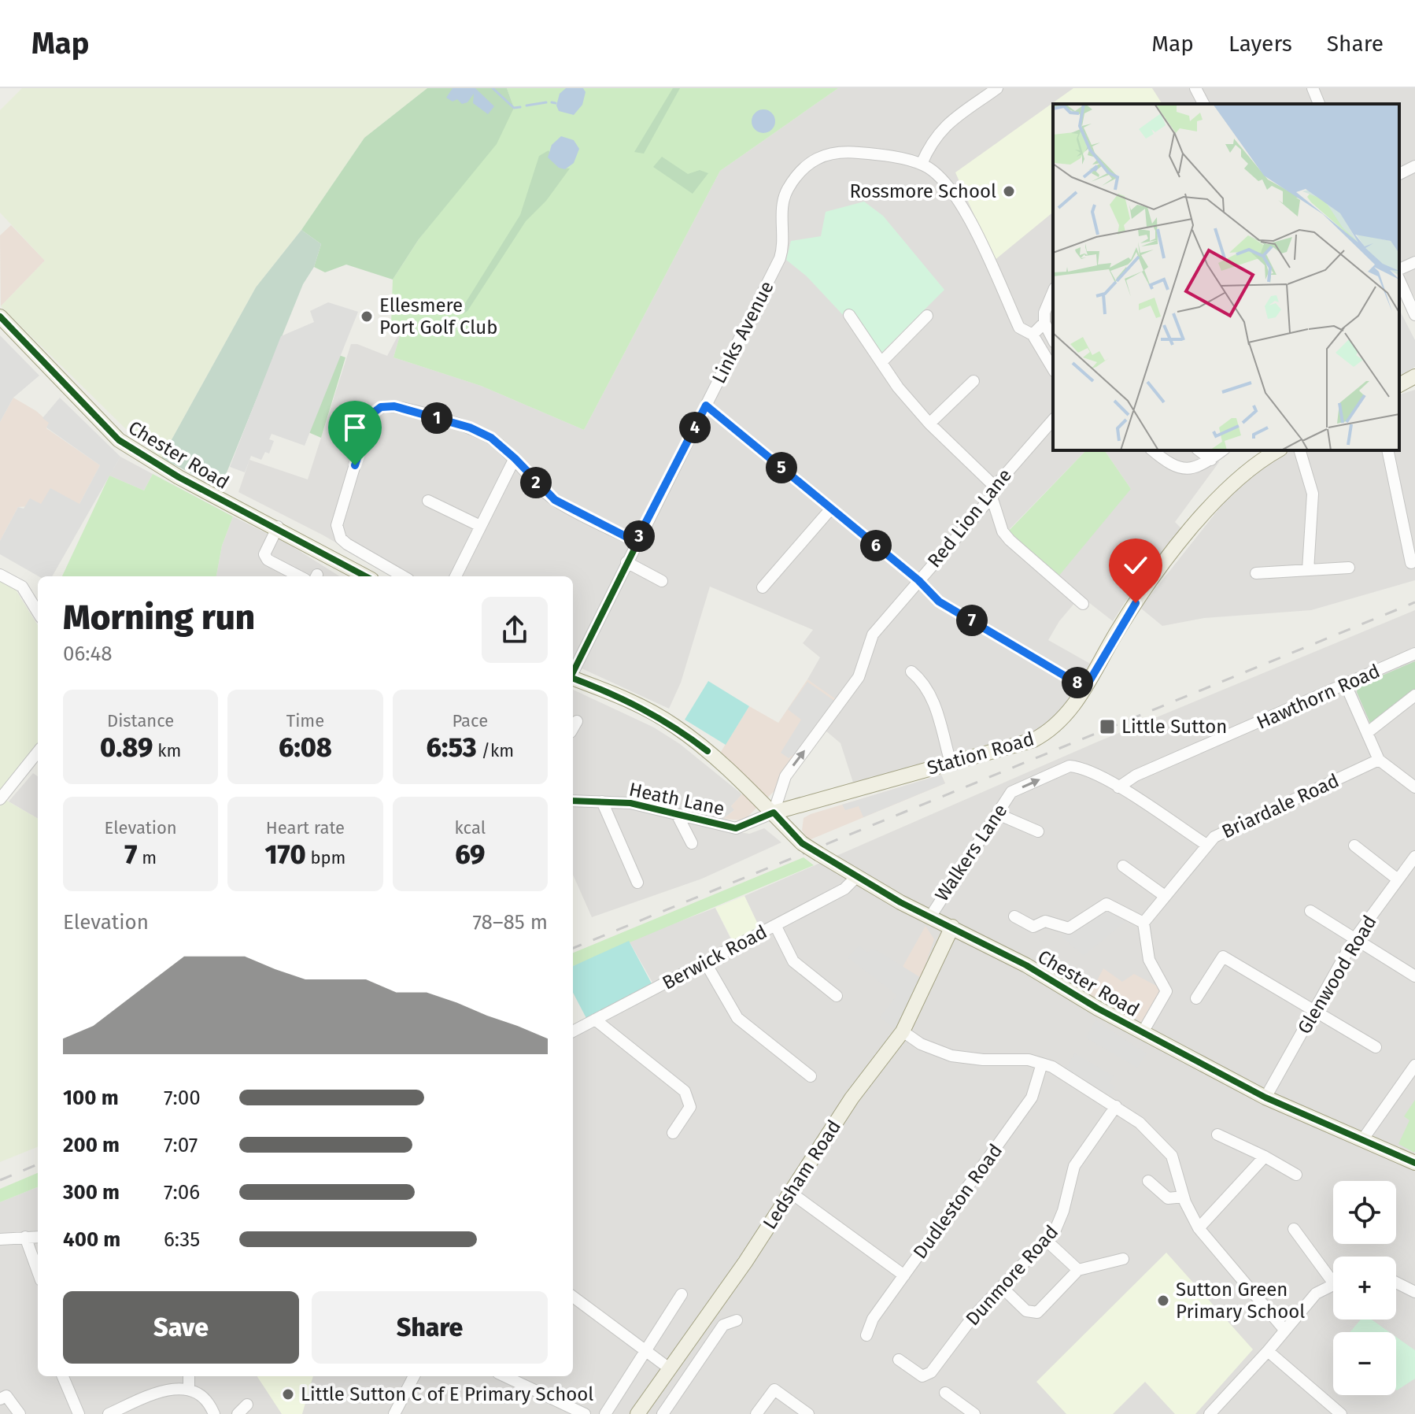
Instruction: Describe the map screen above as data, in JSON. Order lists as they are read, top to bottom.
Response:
{
  "streets": {
    "main road": ["Chester Road", "Station Road", "Ledsham Road"],
    "street": [
      "Links Avenue",
      "Red Lion Lane",
      "Hawthorn Road",
      "Heath Lane",
      "Briardale Road",
      "Walkers Lane",
      "Berwick Road",
      "Glenwood Road",
      "Dudleston Road",
      "Dunmore Road"
    ]
  },
  "crossings": [
    ["Chester Road", "Red Lion Lane"],
    ["Chester Road", "Station Road"],
    ["Chester Road", "Heath Lane"],
    ["Chester Road", "Walkers Lane"],
    ["Chester Road", "Berwick Road"],
    ["Chester Road", "Glenwood Road"],
    ["Chester Road", "Ledsham Road"],
    ["Red Lion Lane", "Station Road"],
    ["Red Lion Lane", "Heath Lane"],
    ["Hawthorn Road", "Walkers Lane"],
    ["Station Road", "Heath Lane"],
    ["Briardale Road", "Walkers Lane"]
  ],
  "one_way": ["Red Lion Lane"],
  "places": {
    "other": [
      "Rossmore School",
      "Ellesmere Port Golf Club",
      "Sutton Green Primary School",
      "Little Sutton C of E Primary School"
    ],
    "transit": ["Little Sutton"]
  },
  "page": {
    "header": "Map",
    "nav": ["Map", "Layers", "Share"],
    "pins": [
      "1",
      "4",
      "5",
      "2",
      "3",
      "6",
      "7",
      "8"
    ],
    "heading": ["Morning run", "06:48"],
    "stats": [
      ["Distance", "0.89 km"],
      ["Time", "6:08"],
      ["Pace", "6:53 /km"],
      ["Elevation", "7 m"],
      ["Heart rate", "170 bpm"],
      ["kcal", "69"]
    ],
    "chart": ["Elevation", "78–85 m"],
    "list": [
      {
        "name": "100 m",
        "note": "7:00"
      },
      {
        "name": "200 m",
        "note": "7:07"
      },
      {
        "name": "300 m",
        "note": "7:06"
      },
      {
        "name": "400 m",
        "note": "6:35"
      }
    ],
    "map_buttons": ["+", "−"],
    "buttons": ["Save", "Share"]
  }
}
